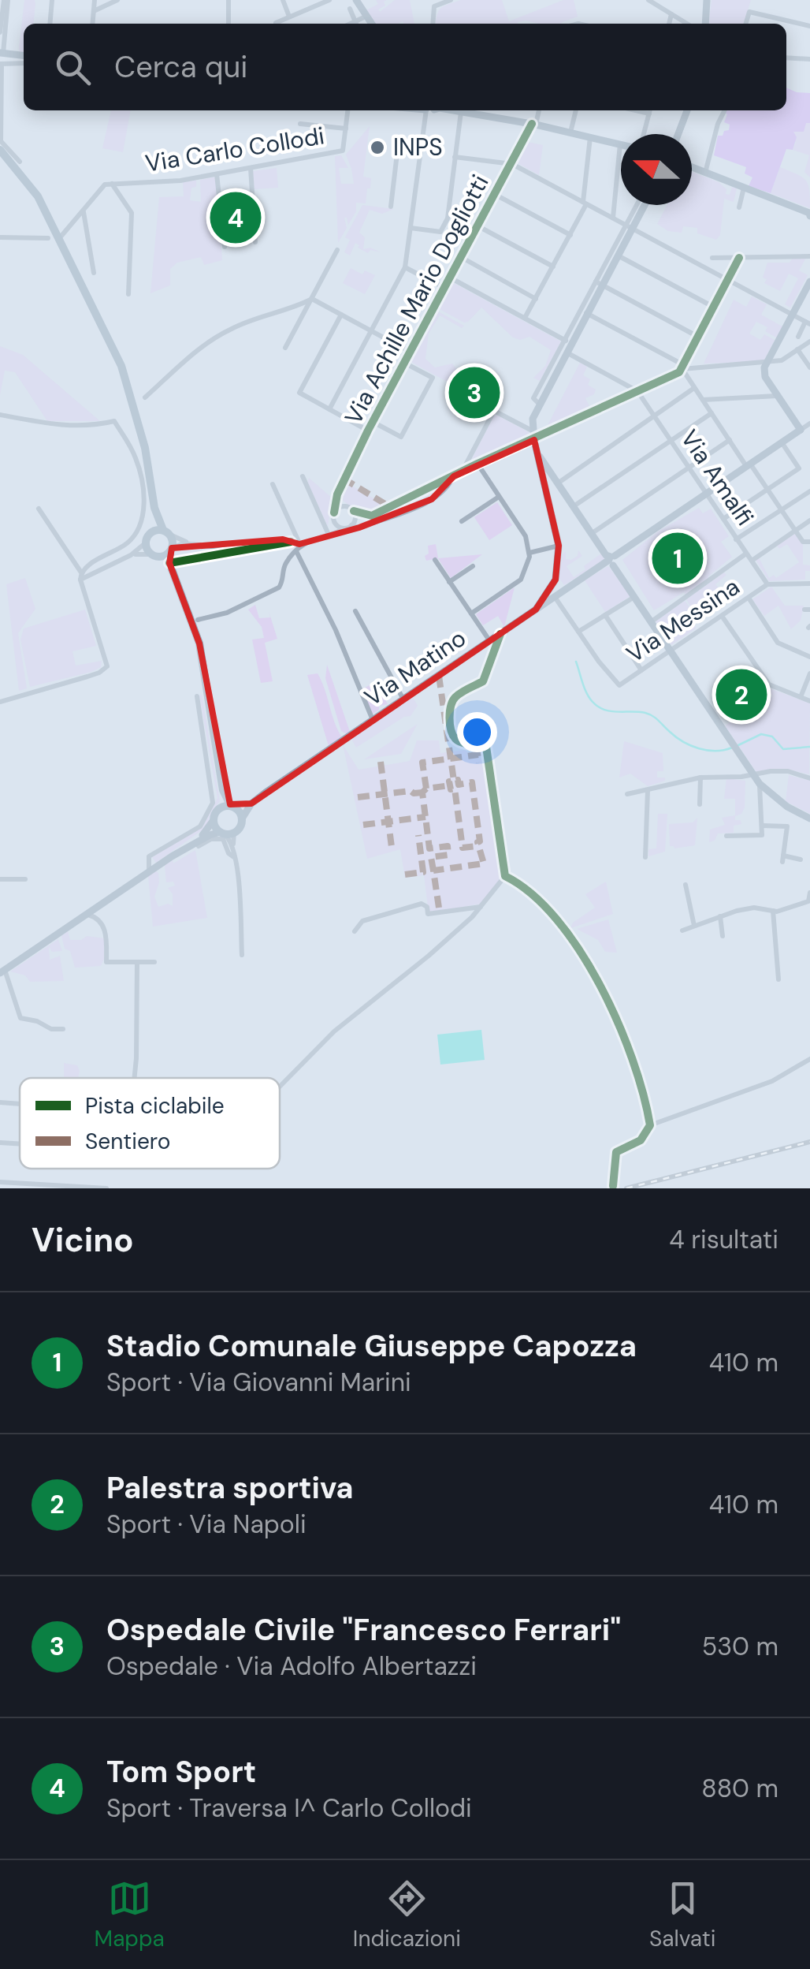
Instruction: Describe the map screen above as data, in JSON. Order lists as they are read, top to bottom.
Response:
{
  "streets": {
    "street": [
      "Via Carlo Collodi",
      "Via Achille Mario Dogliotti",
      "Via Amalfi",
      "Via Messina",
      "Via Matino"
    ]
  },
  "crossings": [
    ["Via Amalfi", "Via Messina"],
    ["Via Amalfi", "Via Matino"]
  ],
  "places": ["INPS"],
  "legend": ["Pista ciclabile", "Sentiero"],
  "north": "left",
  "page": {
    "search": "Cerca qui",
    "pins": [
      "4",
      "3",
      "1",
      "2"
    ],
    "heading": ["Vicino", "4 risultati"],
    "list": [
      {
        "mark": "1",
        "name": "Stadio Comunale Giuseppe Capozza",
        "note": "Sport · Via Giovanni Marini",
        "value": "410 m"
      },
      {
        "mark": "2",
        "name": "Palestra sportiva",
        "note": "Sport · Via Napoli",
        "value": "410 m"
      },
      {
        "mark": "3",
        "name": "Ospedale Civile \"Francesco Ferrari\"",
        "note": "Ospedale · Via Adolfo Albertazzi",
        "value": "530 m"
      },
      {
        "mark": "4",
        "name": "Tom Sport",
        "note": "Sport · Traversa I^ Carlo Collodi",
        "value": "880 m"
      }
    ],
    "nav": ["Mappa", "Indicazioni", "Salvati"]
  }
}
